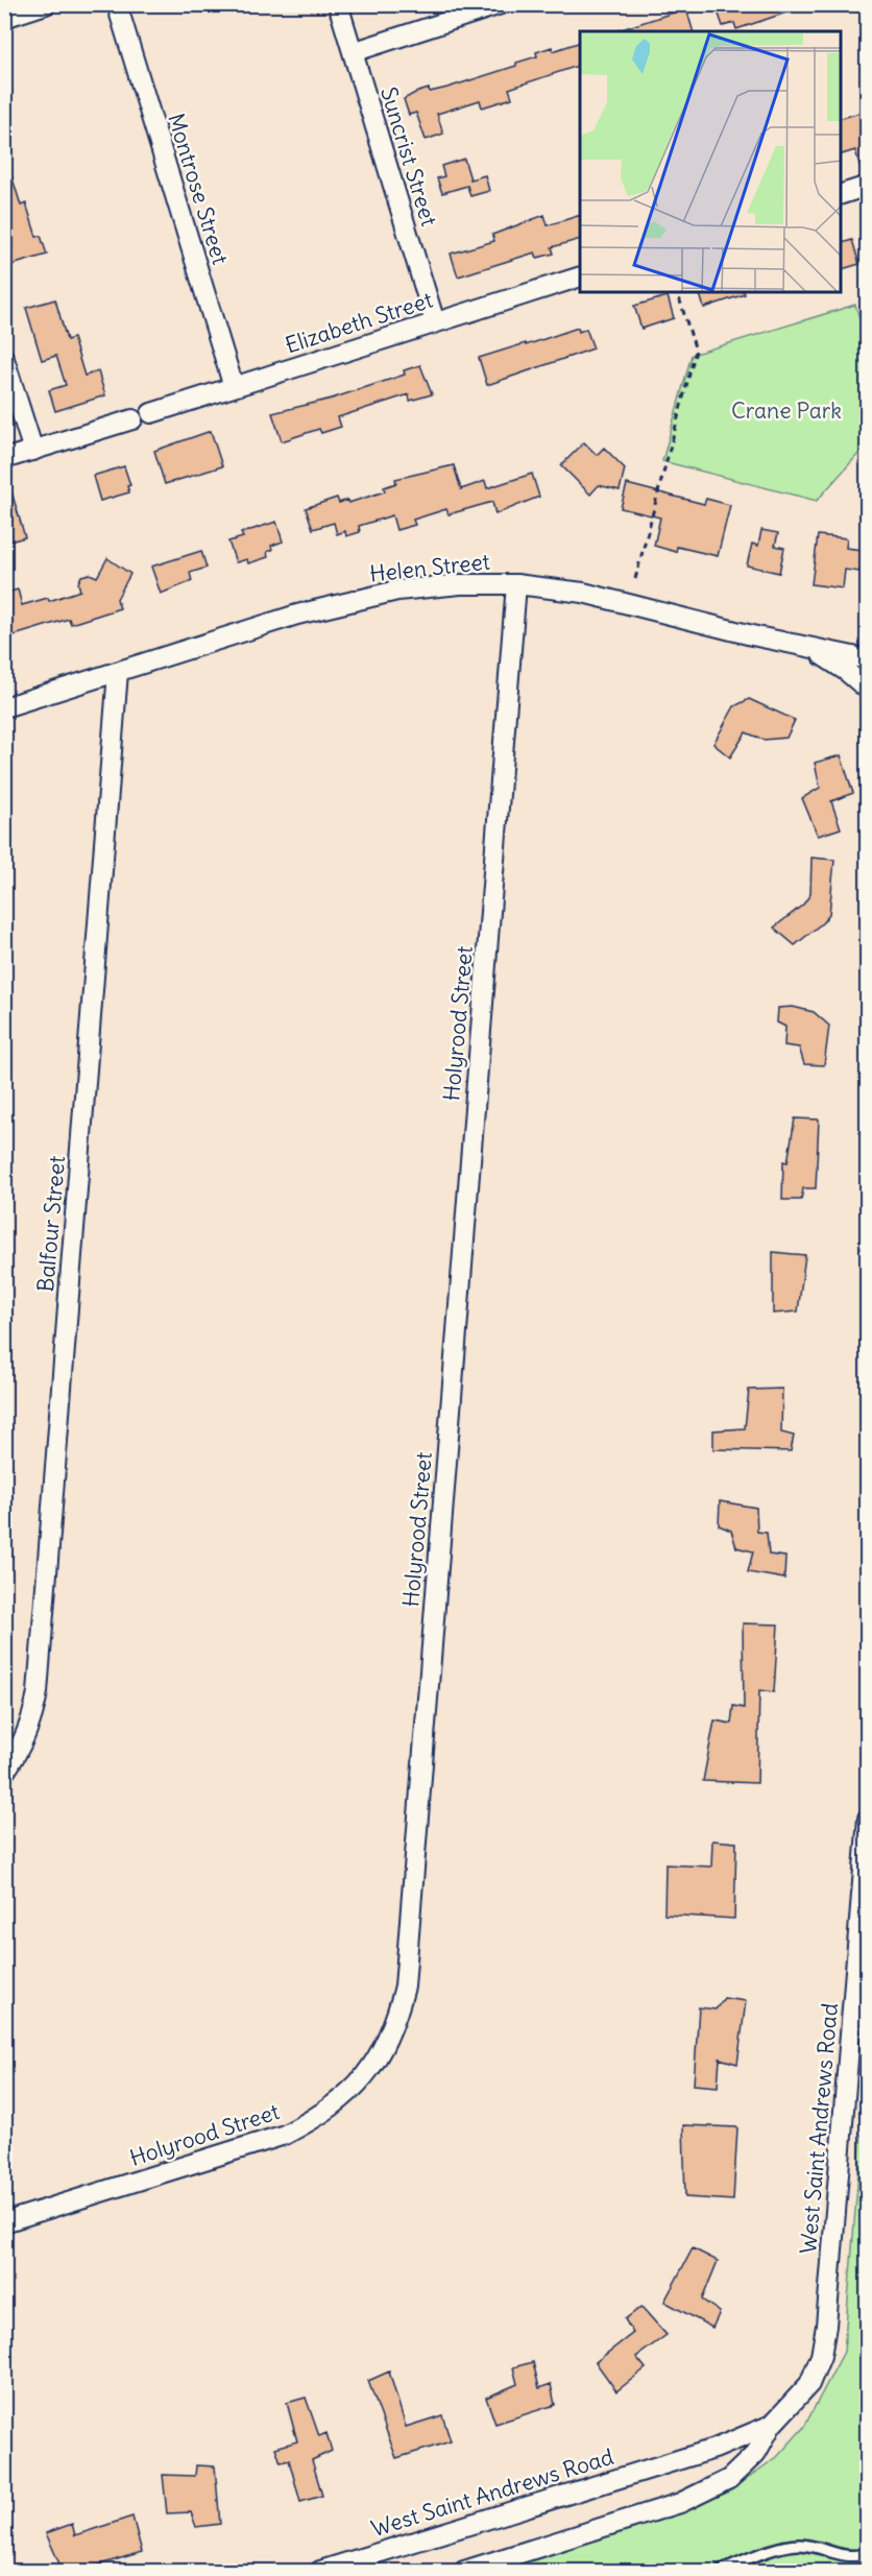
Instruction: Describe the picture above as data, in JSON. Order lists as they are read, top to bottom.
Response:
{
  "streets": {
    "street": [
      "Suncrist Street",
      "Montrose Street",
      "Elizabeth Street",
      "Helen Street",
      "Holyrood Street",
      "Balfour Street",
      "West Saint Andrews Road"
    ]
  },
  "crossings": [
    ["Suncrist Street", "Elizabeth Street"],
    ["Montrose Street", "Elizabeth Street"],
    ["Helen Street", "Holyrood Street"],
    ["Helen Street", "Balfour Street"]
  ],
  "parks": ["Crane Park"]
}
